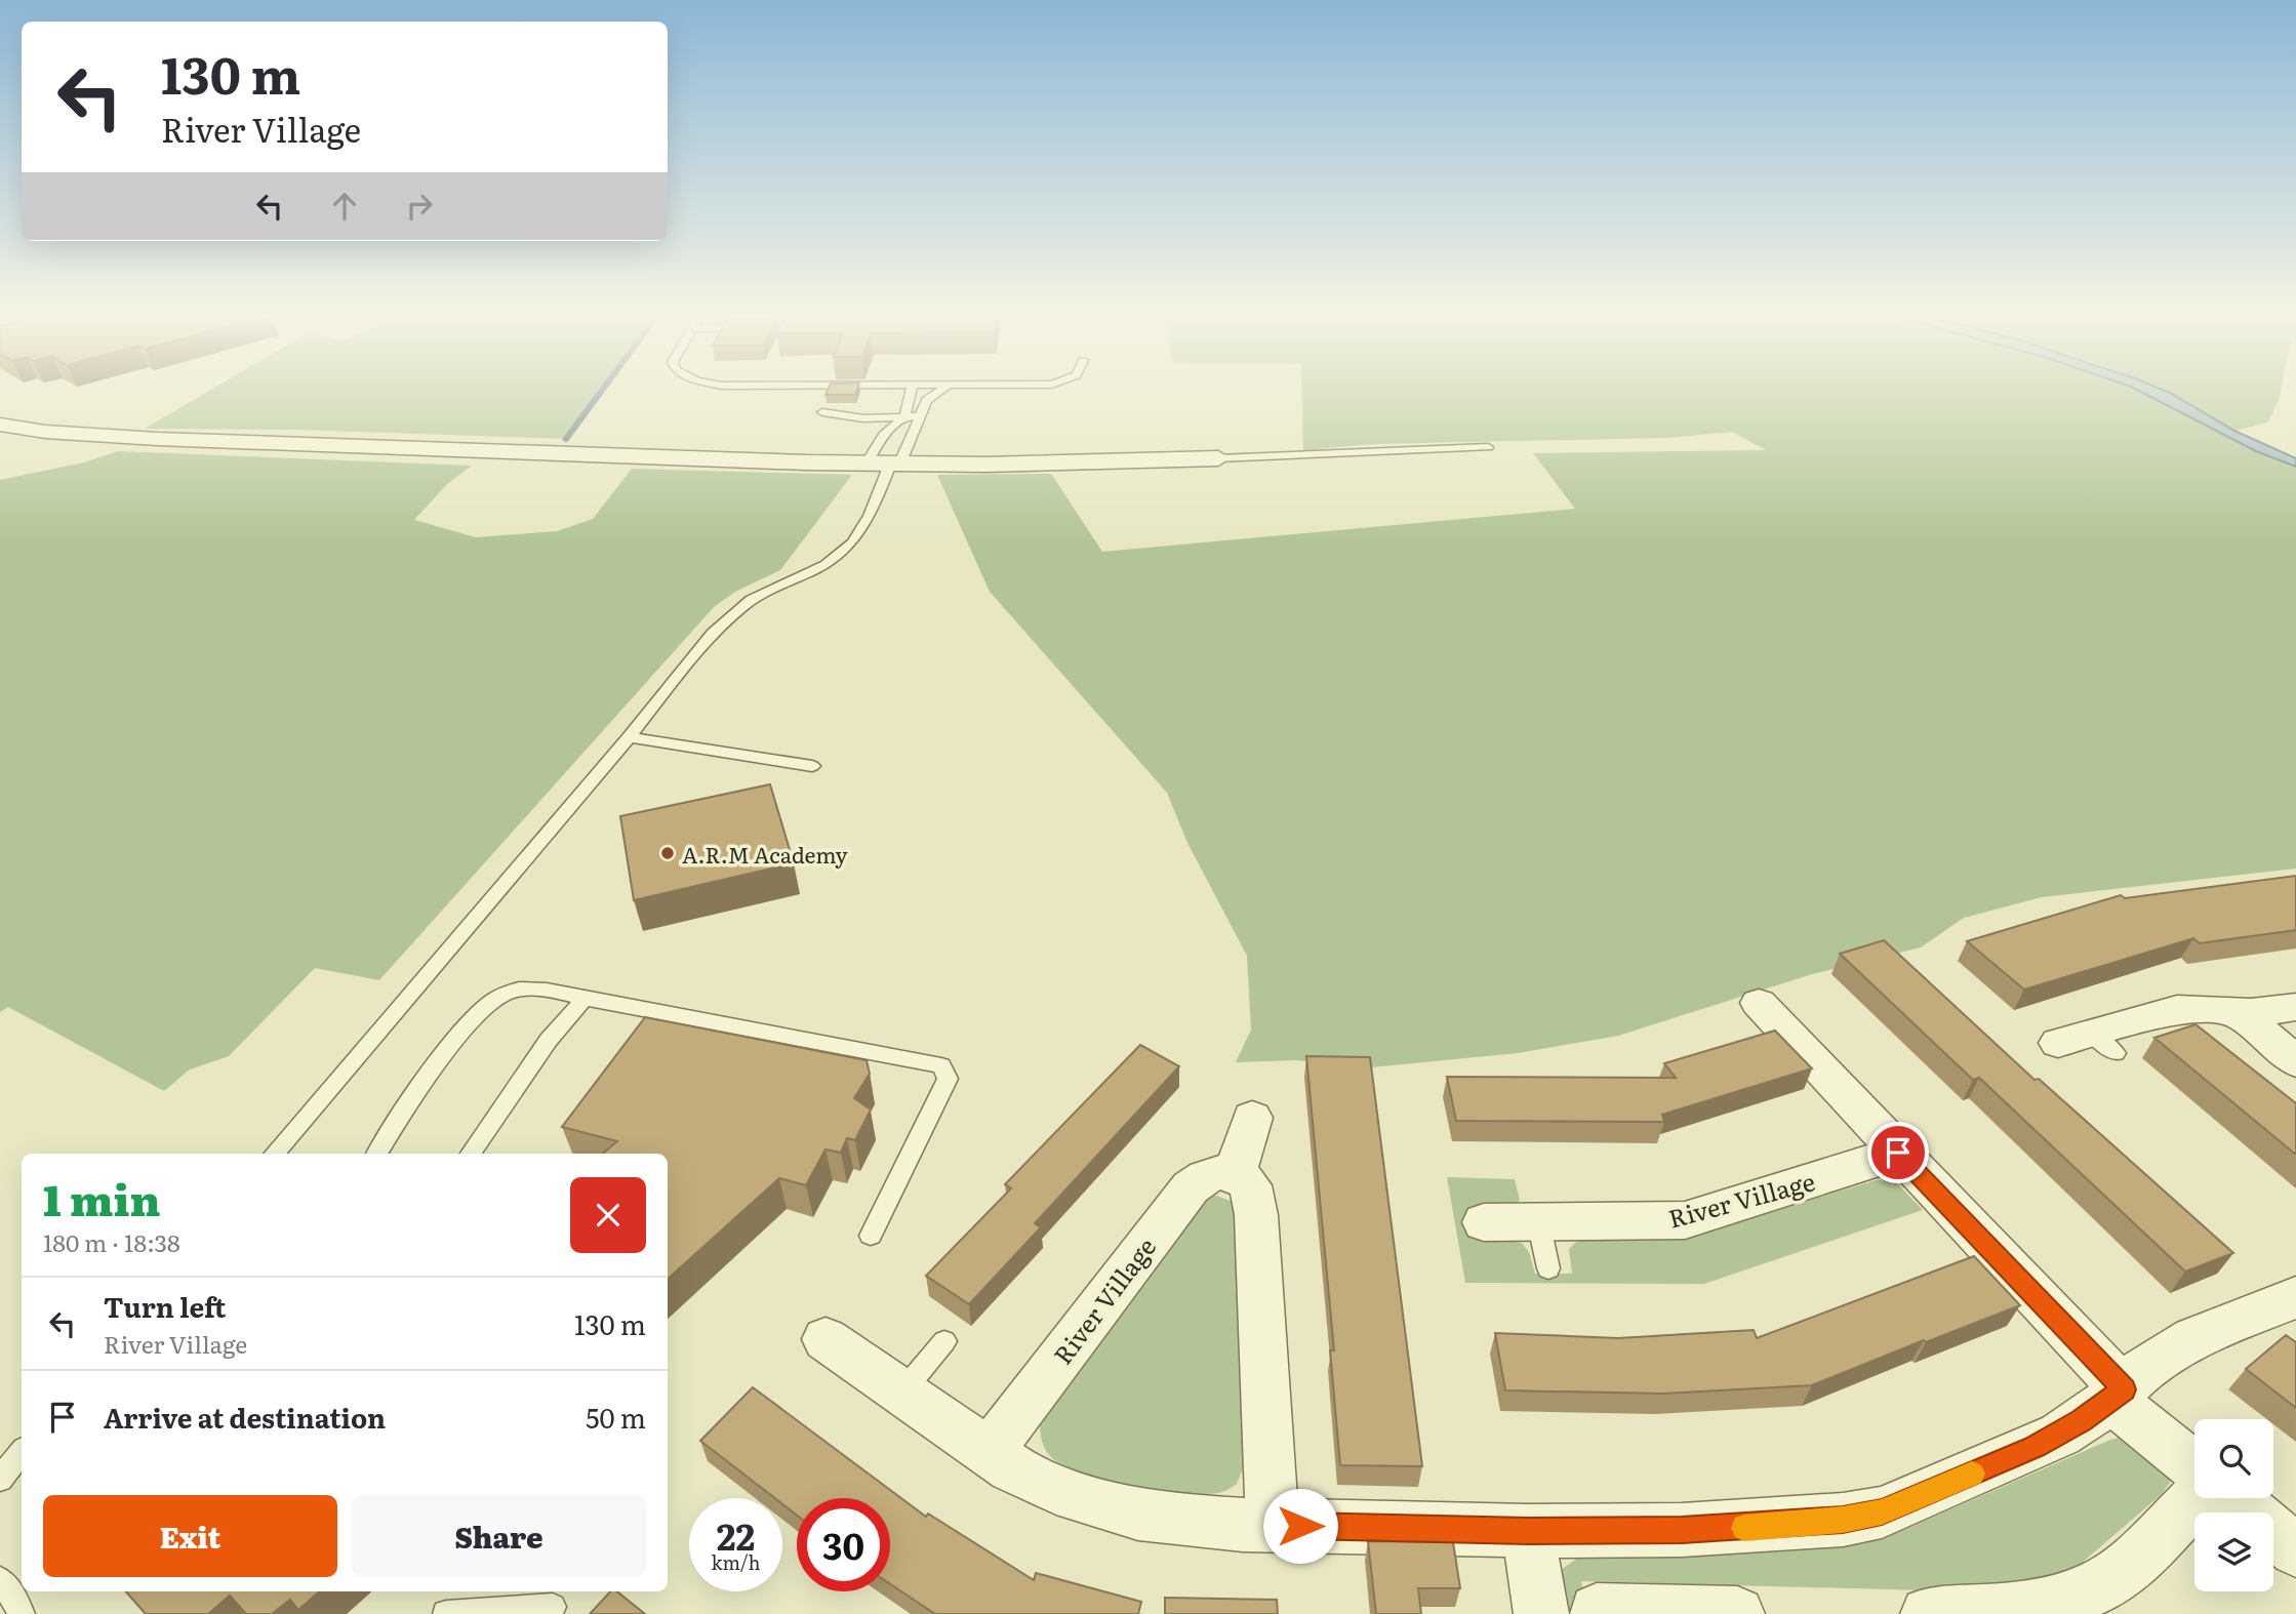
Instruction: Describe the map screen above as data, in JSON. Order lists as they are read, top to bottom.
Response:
{
  "streets": {
    "street": ["River Village"]
  },
  "places": ["A.R.M Academy"],
  "page": {
    "turn": ["130 m", "River Village"],
    "heading": ["1 min", "180 m · 18:38"],
    "list": [
      {
        "name": "Turn left",
        "note": "River Village",
        "value": "130 m"
      },
      {
        "name": "Arrive at destination",
        "value": "50 m"
      }
    ],
    "buttons": ["Exit", "Share"],
    "speed": "22 km/h",
    "limit": "30"
  }
}
